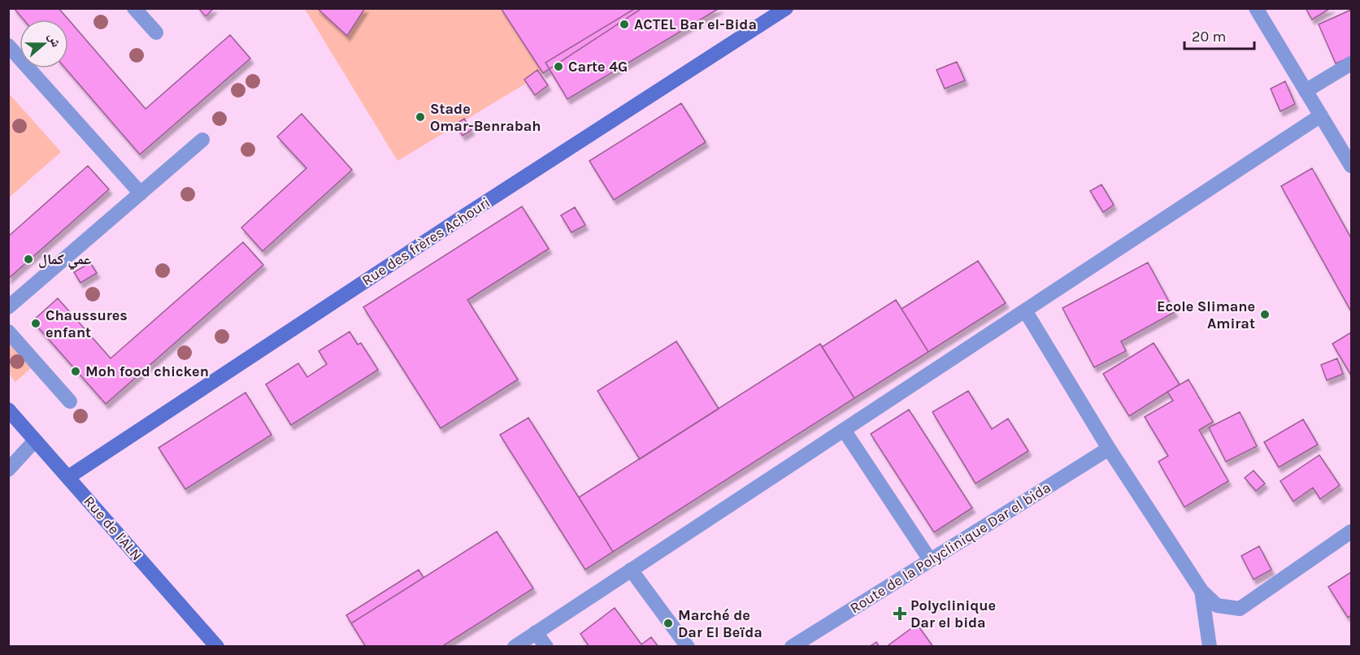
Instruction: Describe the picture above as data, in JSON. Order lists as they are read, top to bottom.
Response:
{
  "streets": {
    "street": ["Rue des frères Achouri", "Rue de l'ALN", "Route de la Polyclinique Dar el bida"]
  },
  "crossings": [
    ["Rue des frères Achouri", "Rue de l'ALN"]
  ],
  "places": {
    "other": [
      "ACTEL Bar el-Bida",
      "Carte 4G",
      "Stade Omar-Benrabah",
      "عمي كمال",
      "Ecole Slimane Amirat",
      "Chaussures enfant",
      "Moh food chicken",
      "Marché de Dar El Beïda"
    ],
    "health": ["Polyclinique Dar el bida"]
  },
  "scale_bar": "20 m",
  "north": "right"
}
